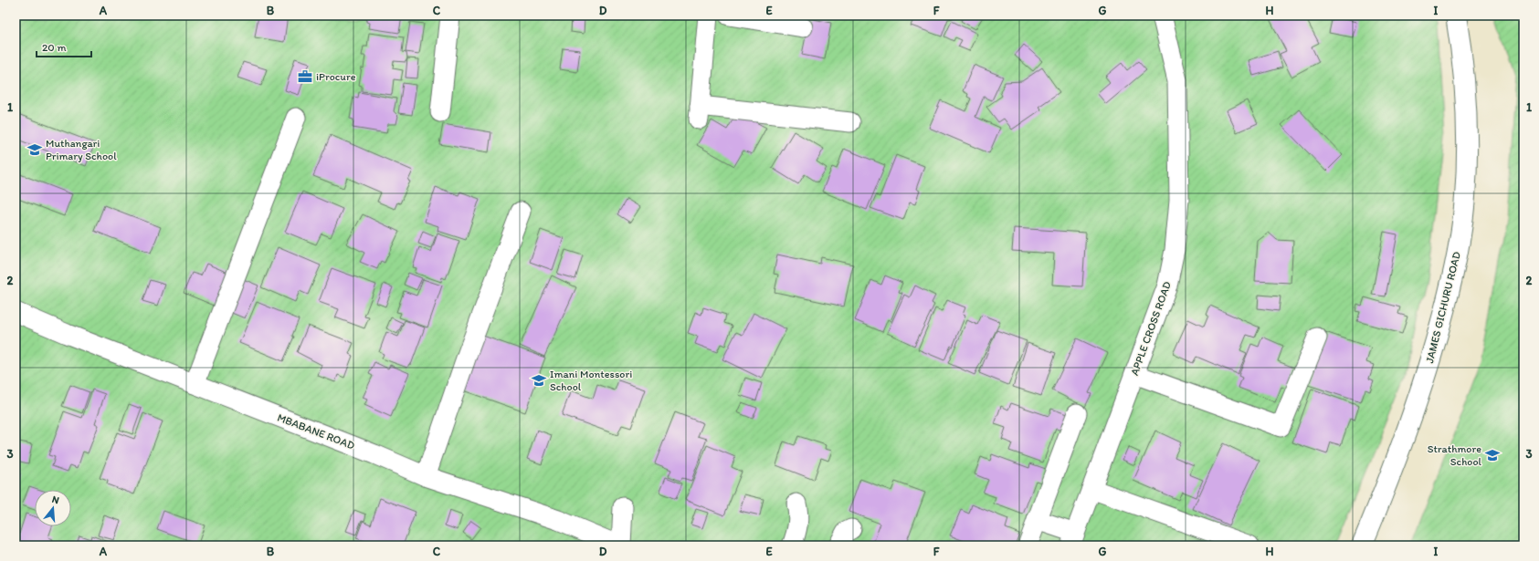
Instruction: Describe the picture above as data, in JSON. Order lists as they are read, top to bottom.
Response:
{
  "streets": {
    "main road": ["JAMES GICHURU ROAD"],
    "street": ["APPLE CROSS ROAD", "MBABANE ROAD"]
  },
  "places": {
    "office": ["iProcure"],
    "school or university": ["Muthangari Primary School", "Imani Montessori School", "Strathmore School"]
  },
  "scale_bar": "20 m",
  "north": "top",
  "grid": {
    "columns": [
      "A",
      "B",
      "C",
      "D",
      "E",
      "F",
      "G",
      "H",
      "I"
    ],
    "rows": ["1", "2", "3"]
  }
}
